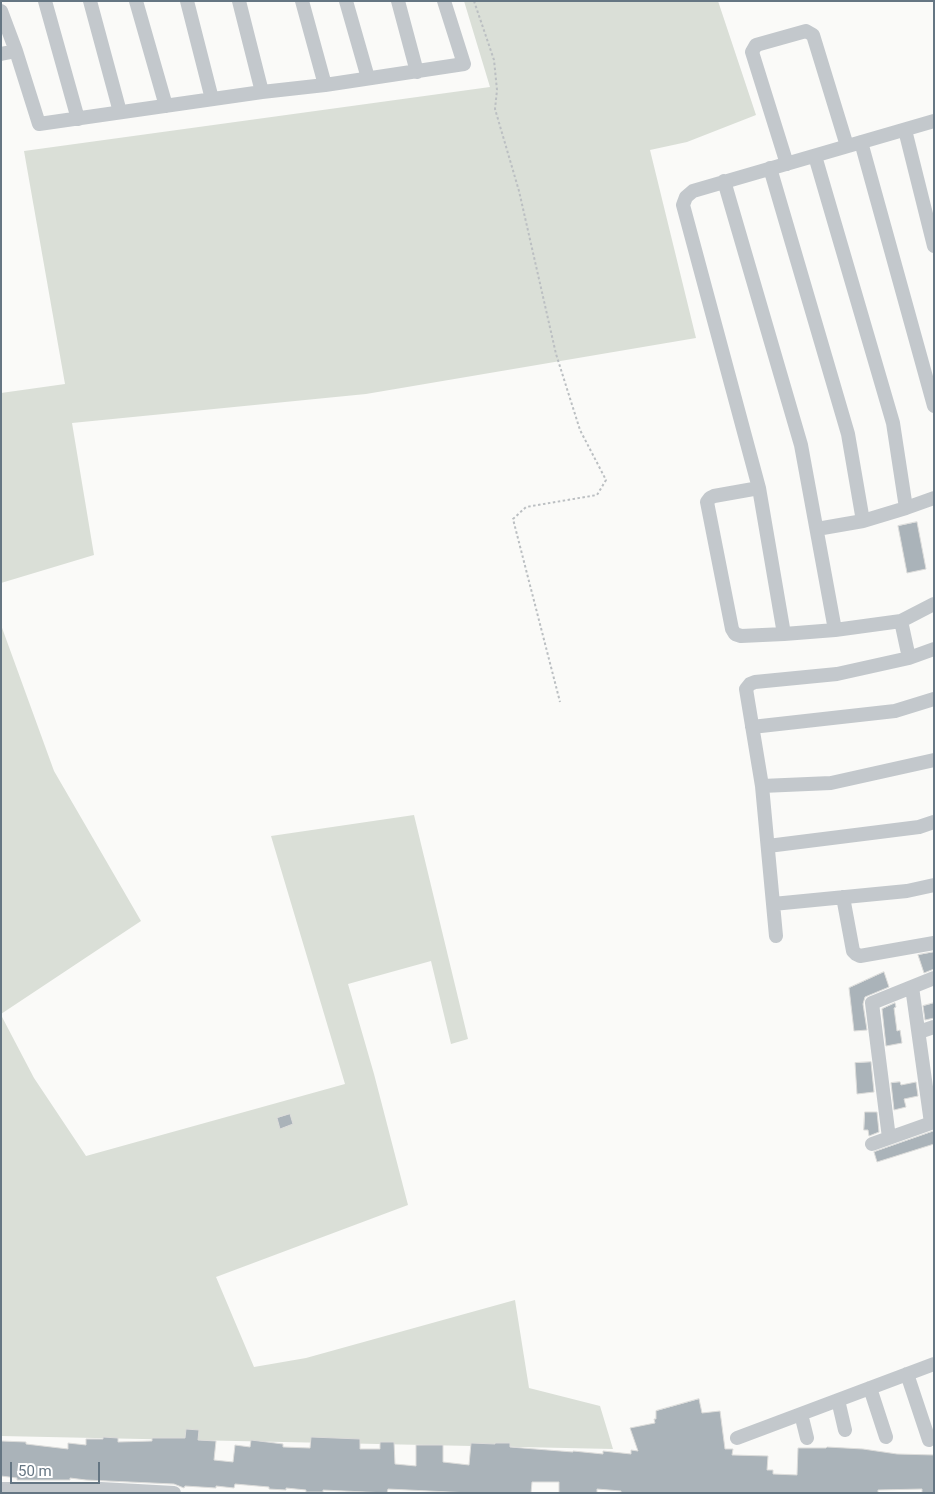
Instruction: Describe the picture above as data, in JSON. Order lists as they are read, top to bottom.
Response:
{
  "scale_bar": "50 m"
}
